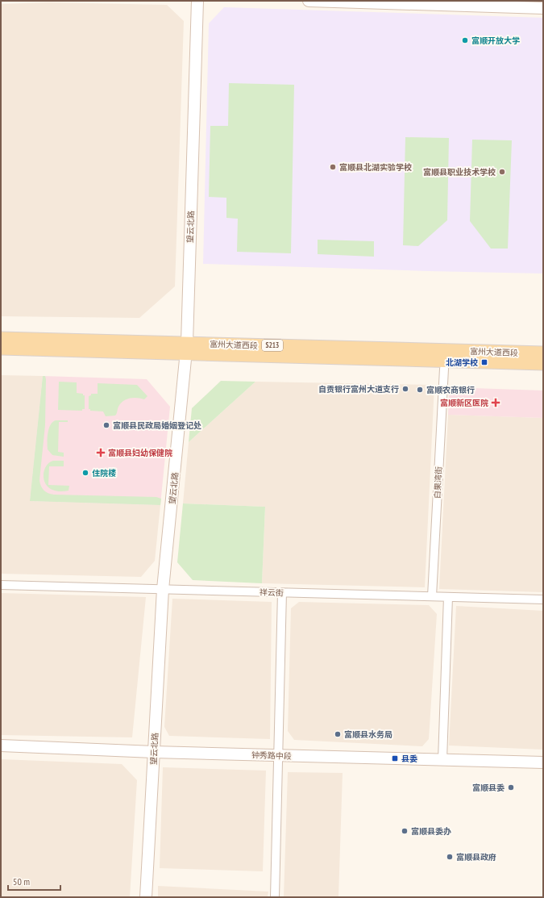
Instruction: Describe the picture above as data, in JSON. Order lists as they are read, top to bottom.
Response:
{
  "streets": {
    "main road": ["富州大道西段", "S213"],
    "street": [
      "望云北路",
      "白果湾街",
      "祥云街",
      "钟秀路中段"
    ]
  },
  "crossings": [
    ["望云北路", "富州大道西段"],
    ["望云北路", "祥云街"],
    ["望云北路", "钟秀路中段"],
    ["白果湾街", "祥云街"]
  ],
  "places": {
    "other": [
      "富顺开放大学",
      "富顺县北湖实验学校",
      "富顺县职业技术学校",
      "自贡银行富州大道支行",
      "富顺农商银行",
      "富顺县民政局婚姻登记处",
      "住院楼",
      "富顺县水务局",
      "富顺县委",
      "富顺县委办",
      "富顺县政府"
    ],
    "transit": ["北湖学校", "县委"],
    "health": ["富顺新区医院", "富顺县妇幼保健院"]
  },
  "scale_bar": "50 m"
}
